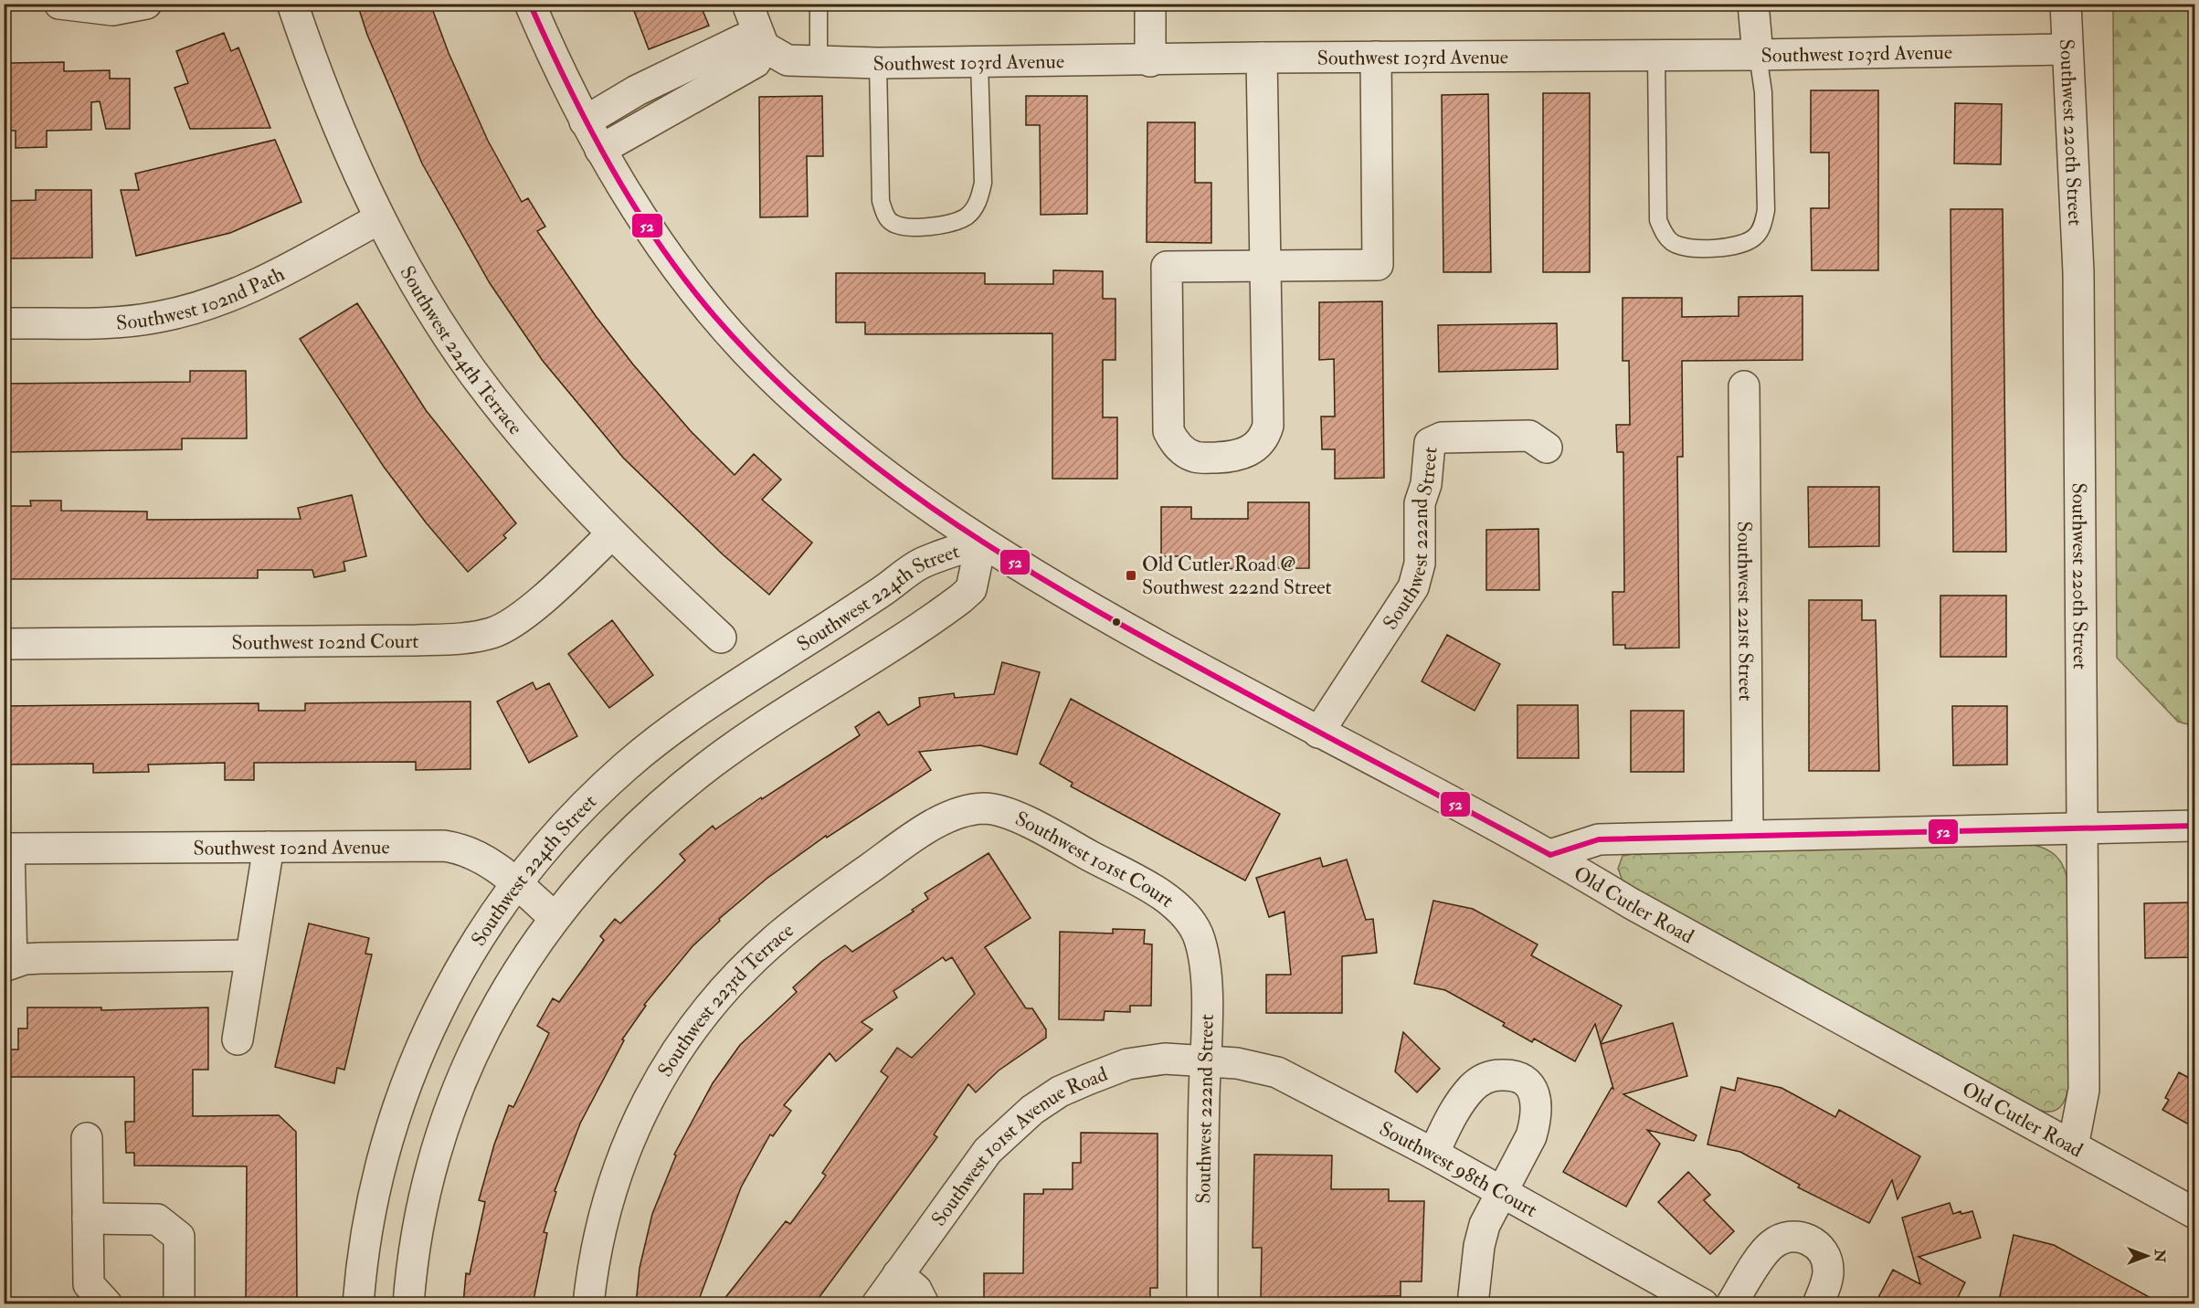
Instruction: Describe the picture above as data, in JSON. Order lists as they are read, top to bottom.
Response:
{
  "streets": {
    "street": [
      "Southwest 103rd Avenue",
      "Southwest 220th Street",
      "Southwest 102nd Path",
      "Southwest 224th Terrace",
      "Southwest 222nd Street",
      "Southwest 224th Street",
      "Southwest 221st Street",
      "Southwest 102nd Court",
      "Southwest 102nd Avenue",
      "Southwest 101st Court",
      "Old Cutler Road",
      "Southwest 223rd Terrace",
      "Southwest 101st Avenue Road",
      "Southwest 98th Court"
    ]
  },
  "crossings": [
    ["Southwest 103rd Avenue", "Southwest 220th Street"],
    ["Southwest 103rd Avenue", "Old Cutler Road"],
    ["Southwest 220th Street", "Old Cutler Road"],
    ["Southwest 102nd Path", "Southwest 224th Terrace"],
    ["Southwest 224th Terrace", "Southwest 102nd Court"],
    ["Southwest 222nd Street", "Southwest 101st Court"],
    ["Southwest 222nd Street", "Old Cutler Road"],
    ["Southwest 222nd Street", "Southwest 101st Avenue Road"],
    ["Southwest 222nd Street", "Southwest 98th Court"],
    ["Southwest 224th Street", "Southwest 102nd Avenue"],
    ["Southwest 224th Street", "Old Cutler Road"],
    ["Southwest 101st Court", "Southwest 223rd Terrace"],
    ["Southwest 101st Avenue Road", "Southwest 98th Court"]
  ],
  "places": {
    "transit": ["Old Cutler Road @ Southwest 222nd Street"]
  },
  "lines": ["transit line 52"],
  "north": "right"
}
